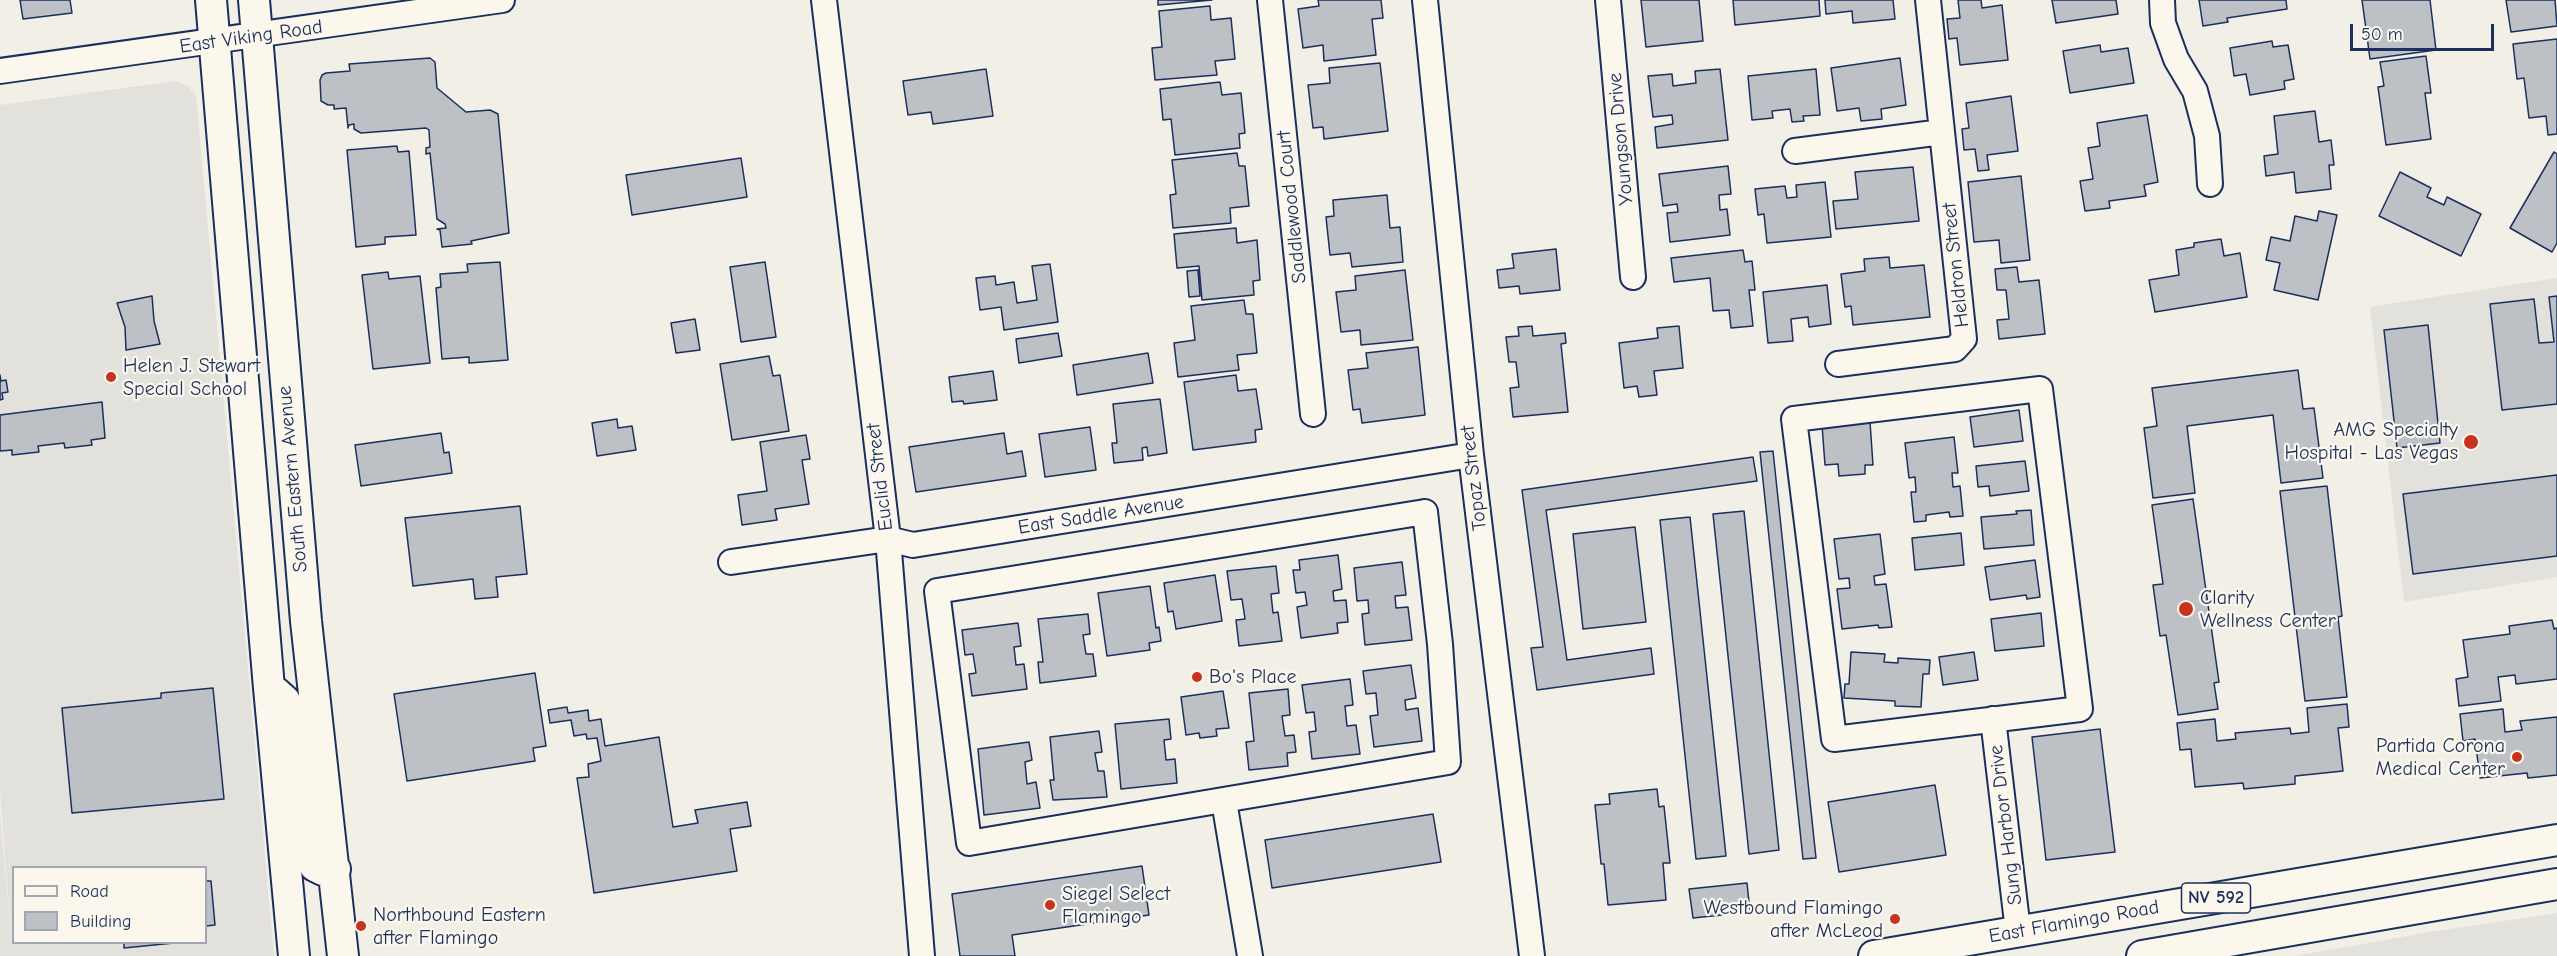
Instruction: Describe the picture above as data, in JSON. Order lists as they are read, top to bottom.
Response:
{
  "streets": {
    "main road": ["South Eastern Avenue", "NV 592", "East Flamingo Road"],
    "street": [
      "East Viking Road",
      "Youngson Drive",
      "Saddlewood Court",
      "Heldron Street",
      "Euclid Street",
      "Topaz Street",
      "East Saddle Avenue",
      "Sung Harbor Drive"
    ]
  },
  "crossings": [
    ["East Viking Road", "South Eastern Avenue"],
    ["Euclid Street", "East Saddle Avenue"],
    ["Topaz Street", "East Saddle Avenue"],
    ["Sung Harbor Drive", "East Flamingo Road"]
  ],
  "places": [
    "Helen J. Stewart Special School",
    "AMG Specialty Hospital - Las Vegas",
    "Clarity Wellness Center",
    "Bo's Place",
    "Partida Corona Medical Center",
    "Siegel Select Flamingo",
    "Westbound Flamingo after McLeod",
    "Northbound Eastern after Flamingo"
  ],
  "legend": ["Road", "Building"],
  "scale_bar": "50 m"
}
